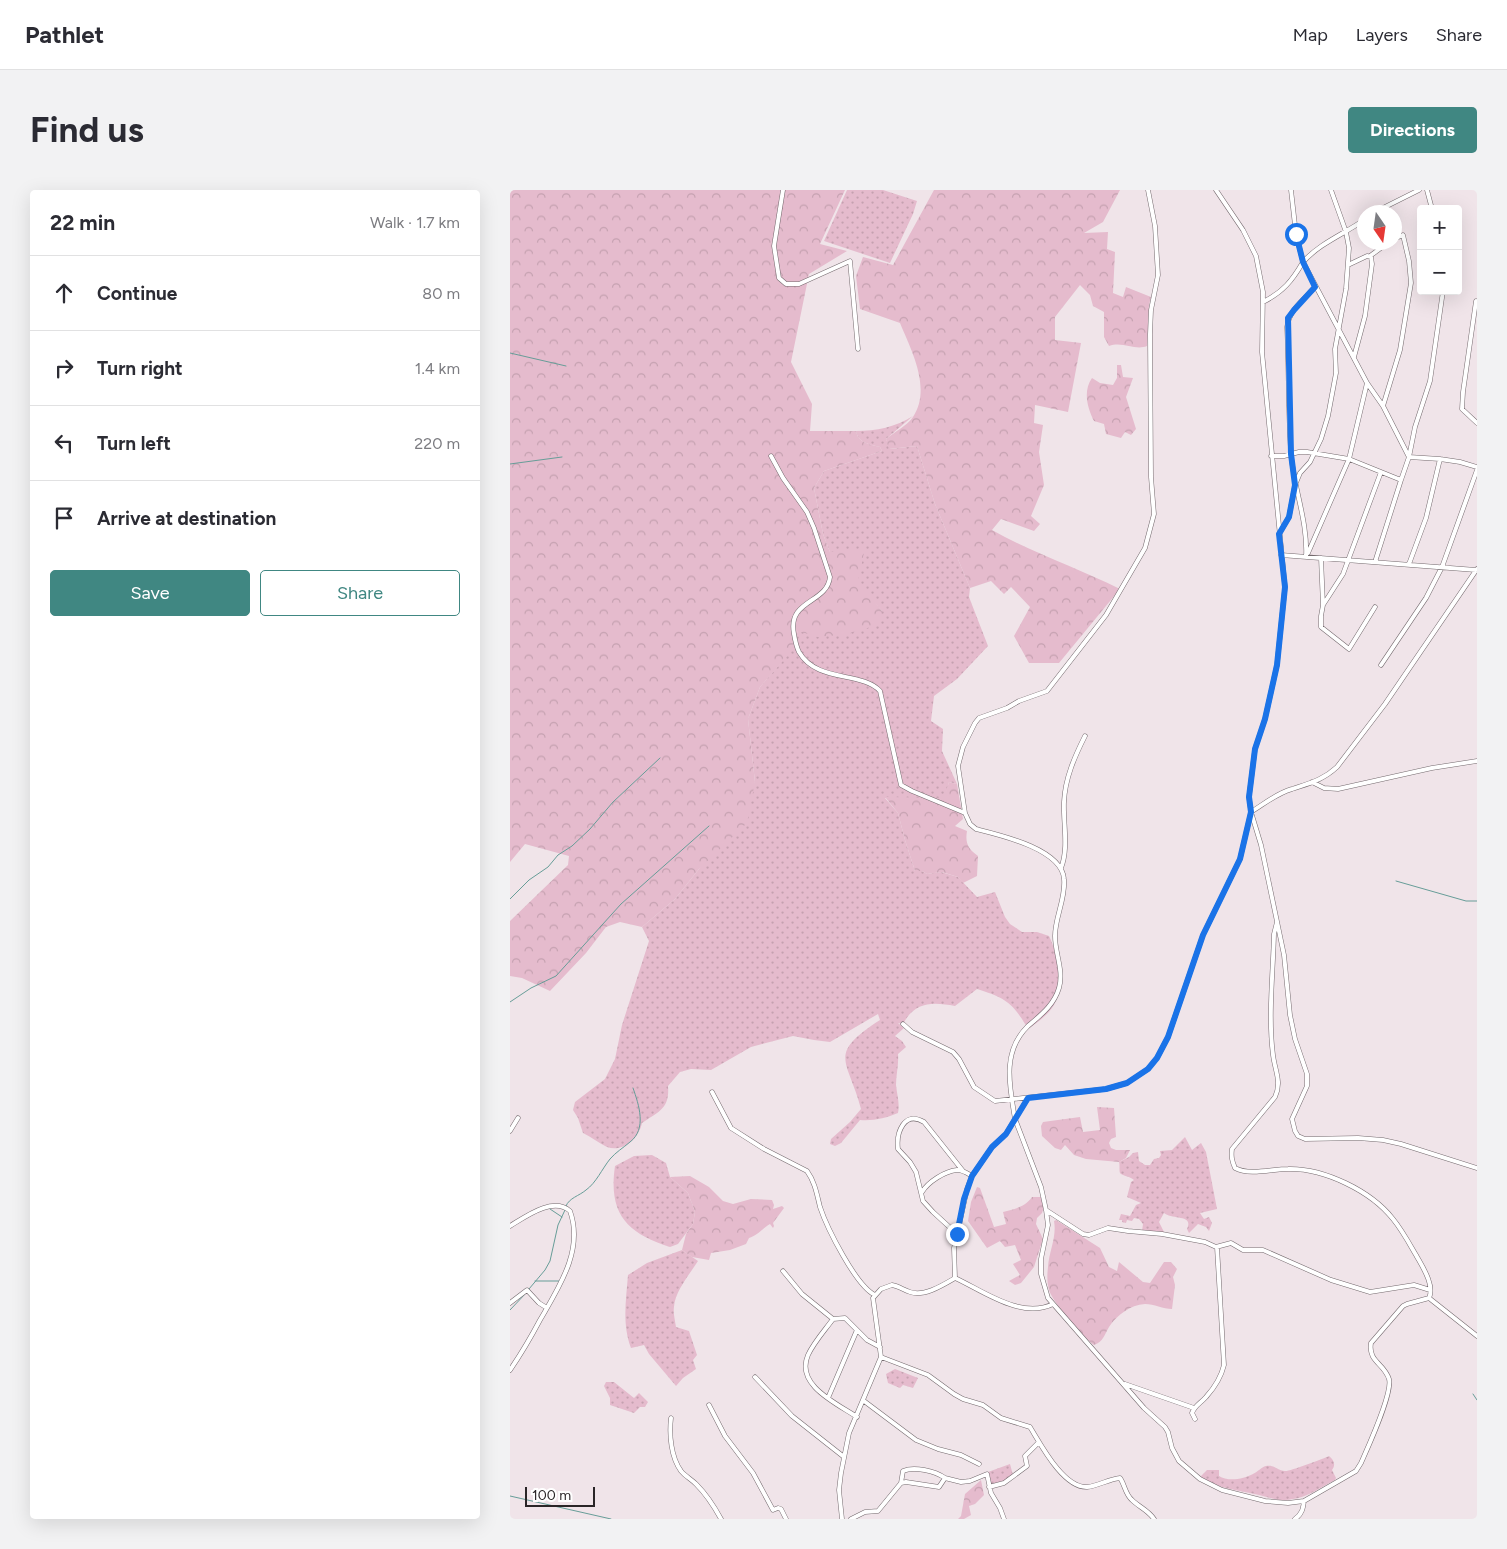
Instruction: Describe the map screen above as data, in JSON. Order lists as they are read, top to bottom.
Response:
{
  "scale_bar": "100 m",
  "north": "bottom",
  "page": {
    "header": "Pathlet",
    "nav": ["Map", "Layers", "Share"],
    "buttons": [
      "Directions",
      ["Save", "Share"]
    ],
    "title": "Find us",
    "heading": ["22 min", "Walk · 1.7 km"],
    "map_buttons": ["+", "−"],
    "list": [
      ["Continue", "80 m"],
      ["Turn right", "1.4 km"],
      ["Turn left", "220 m"],
      "Arrive at destination"
    ],
    "scale": "100 m"
  }
}
